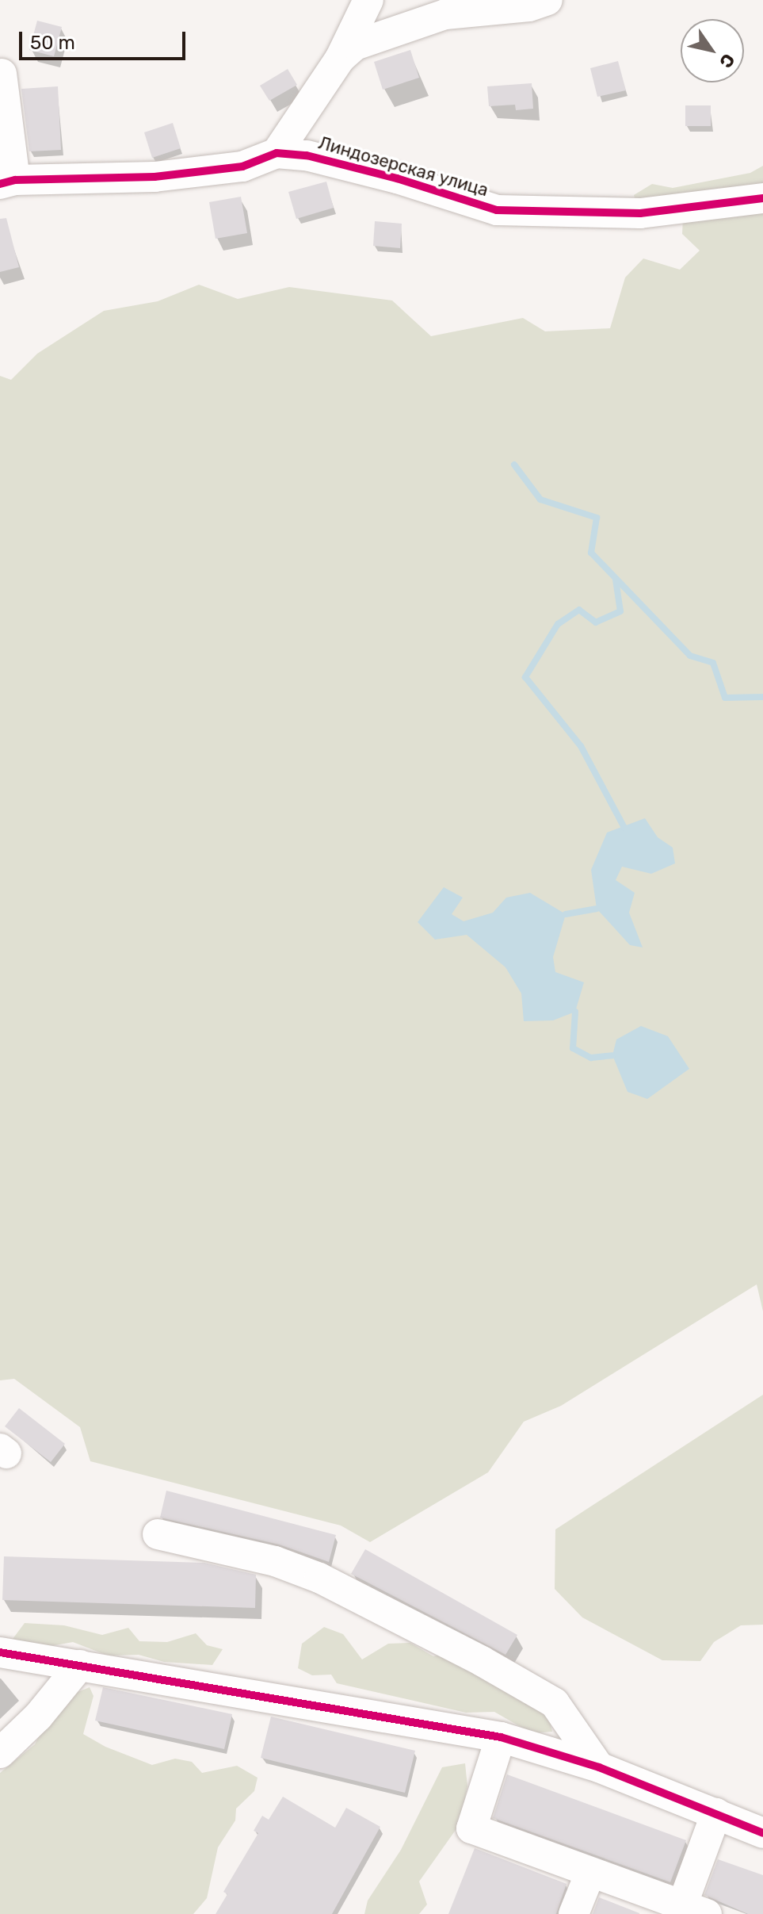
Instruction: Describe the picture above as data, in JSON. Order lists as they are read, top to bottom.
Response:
{
  "streets": {
    "street": ["Линдозерская улица"]
  },
  "scale_bar": "50 m",
  "north": "bottom right"
}
